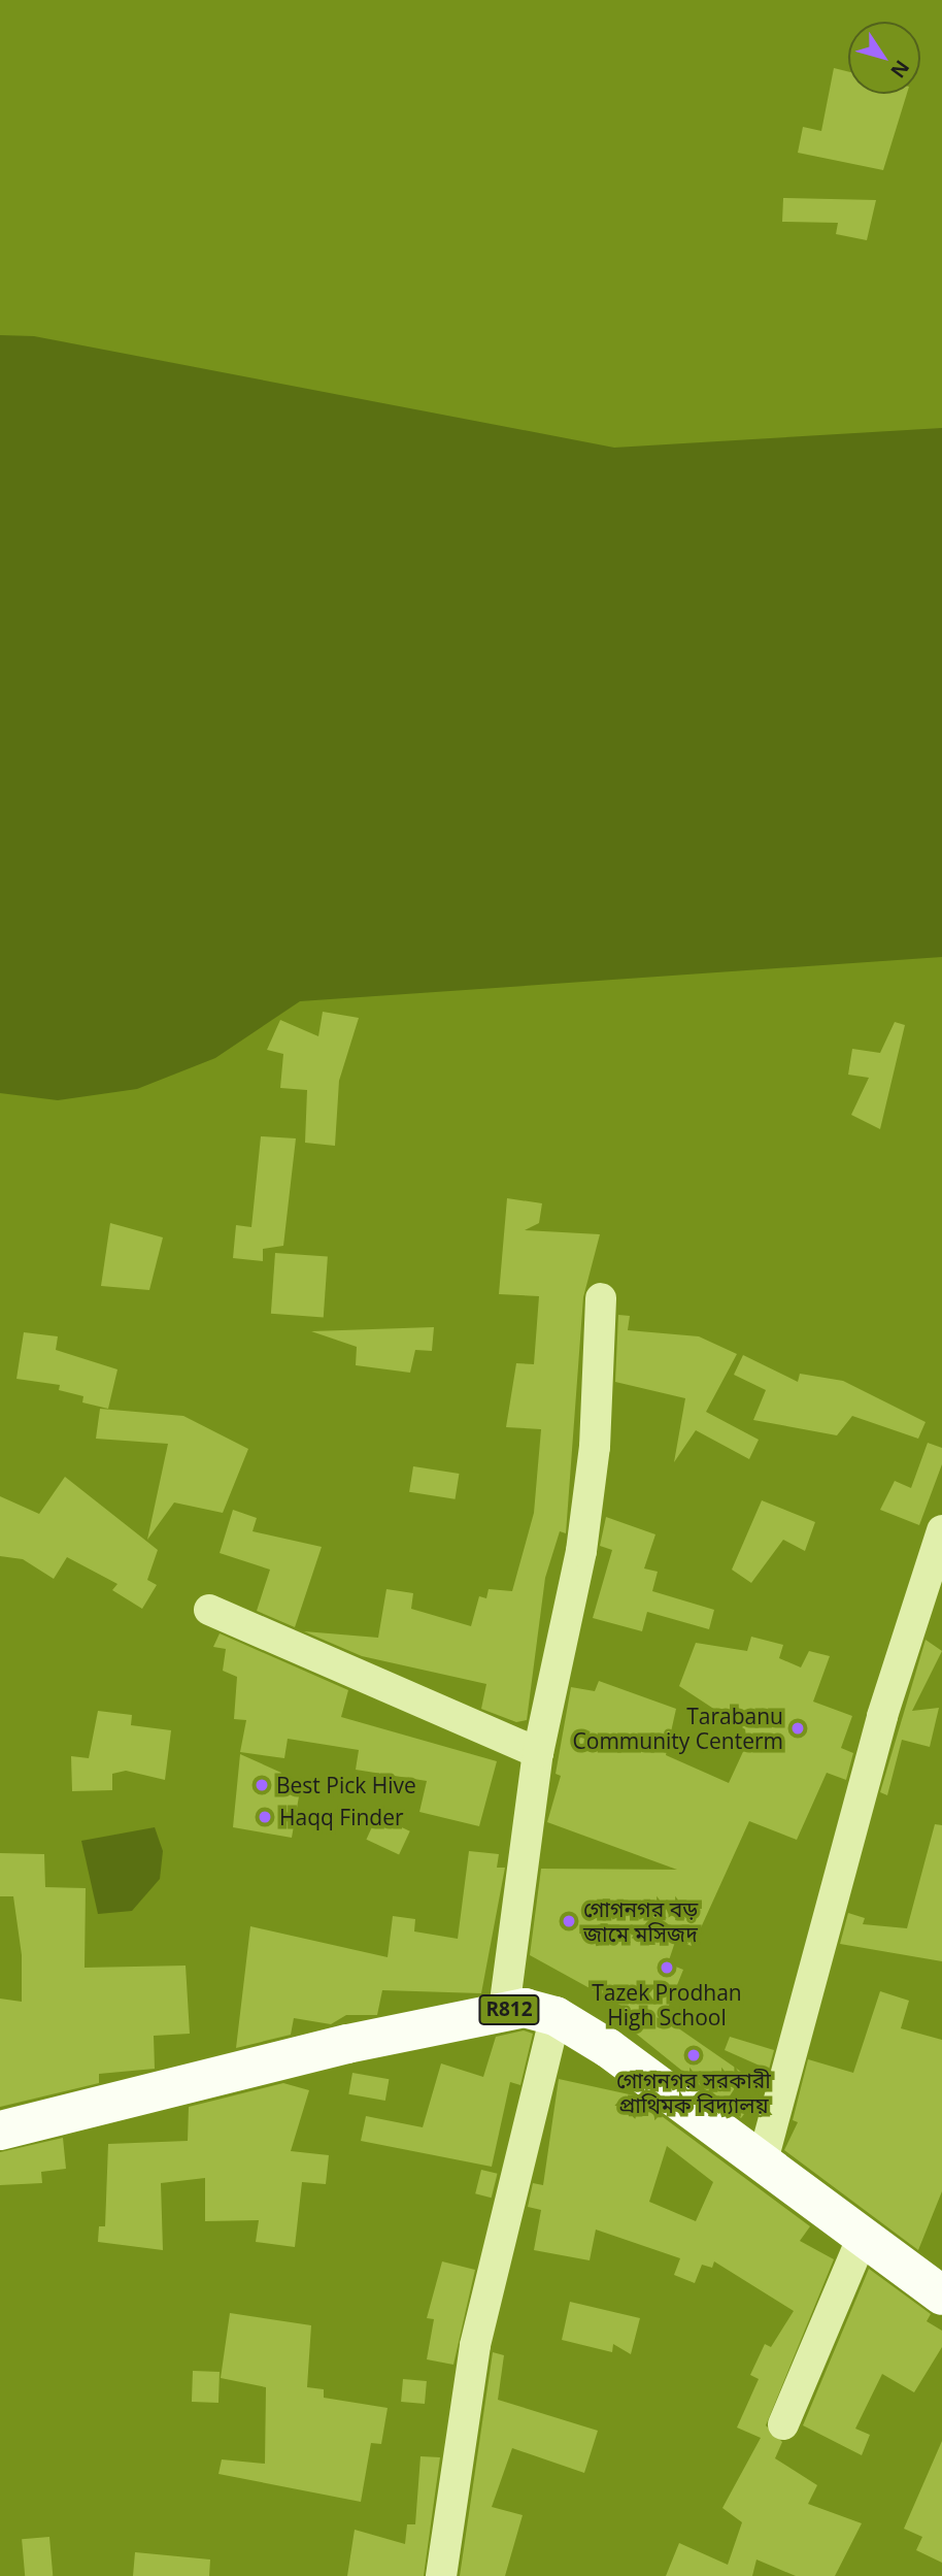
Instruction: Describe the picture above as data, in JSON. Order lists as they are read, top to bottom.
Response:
{
  "streets": {
    "main road": ["R812"]
  },
  "places": [
    "Tarabanu Community Centerm",
    "Best Pick Hive",
    "Haqq Finder",
    "গোগনগর বড় জামে মসিজদ",
    "Tazek Prodhan High School",
    "গোগনগর সরকারী প্রাথিমক বিদ্যালয়"
  ],
  "north": "bottom right"
}
